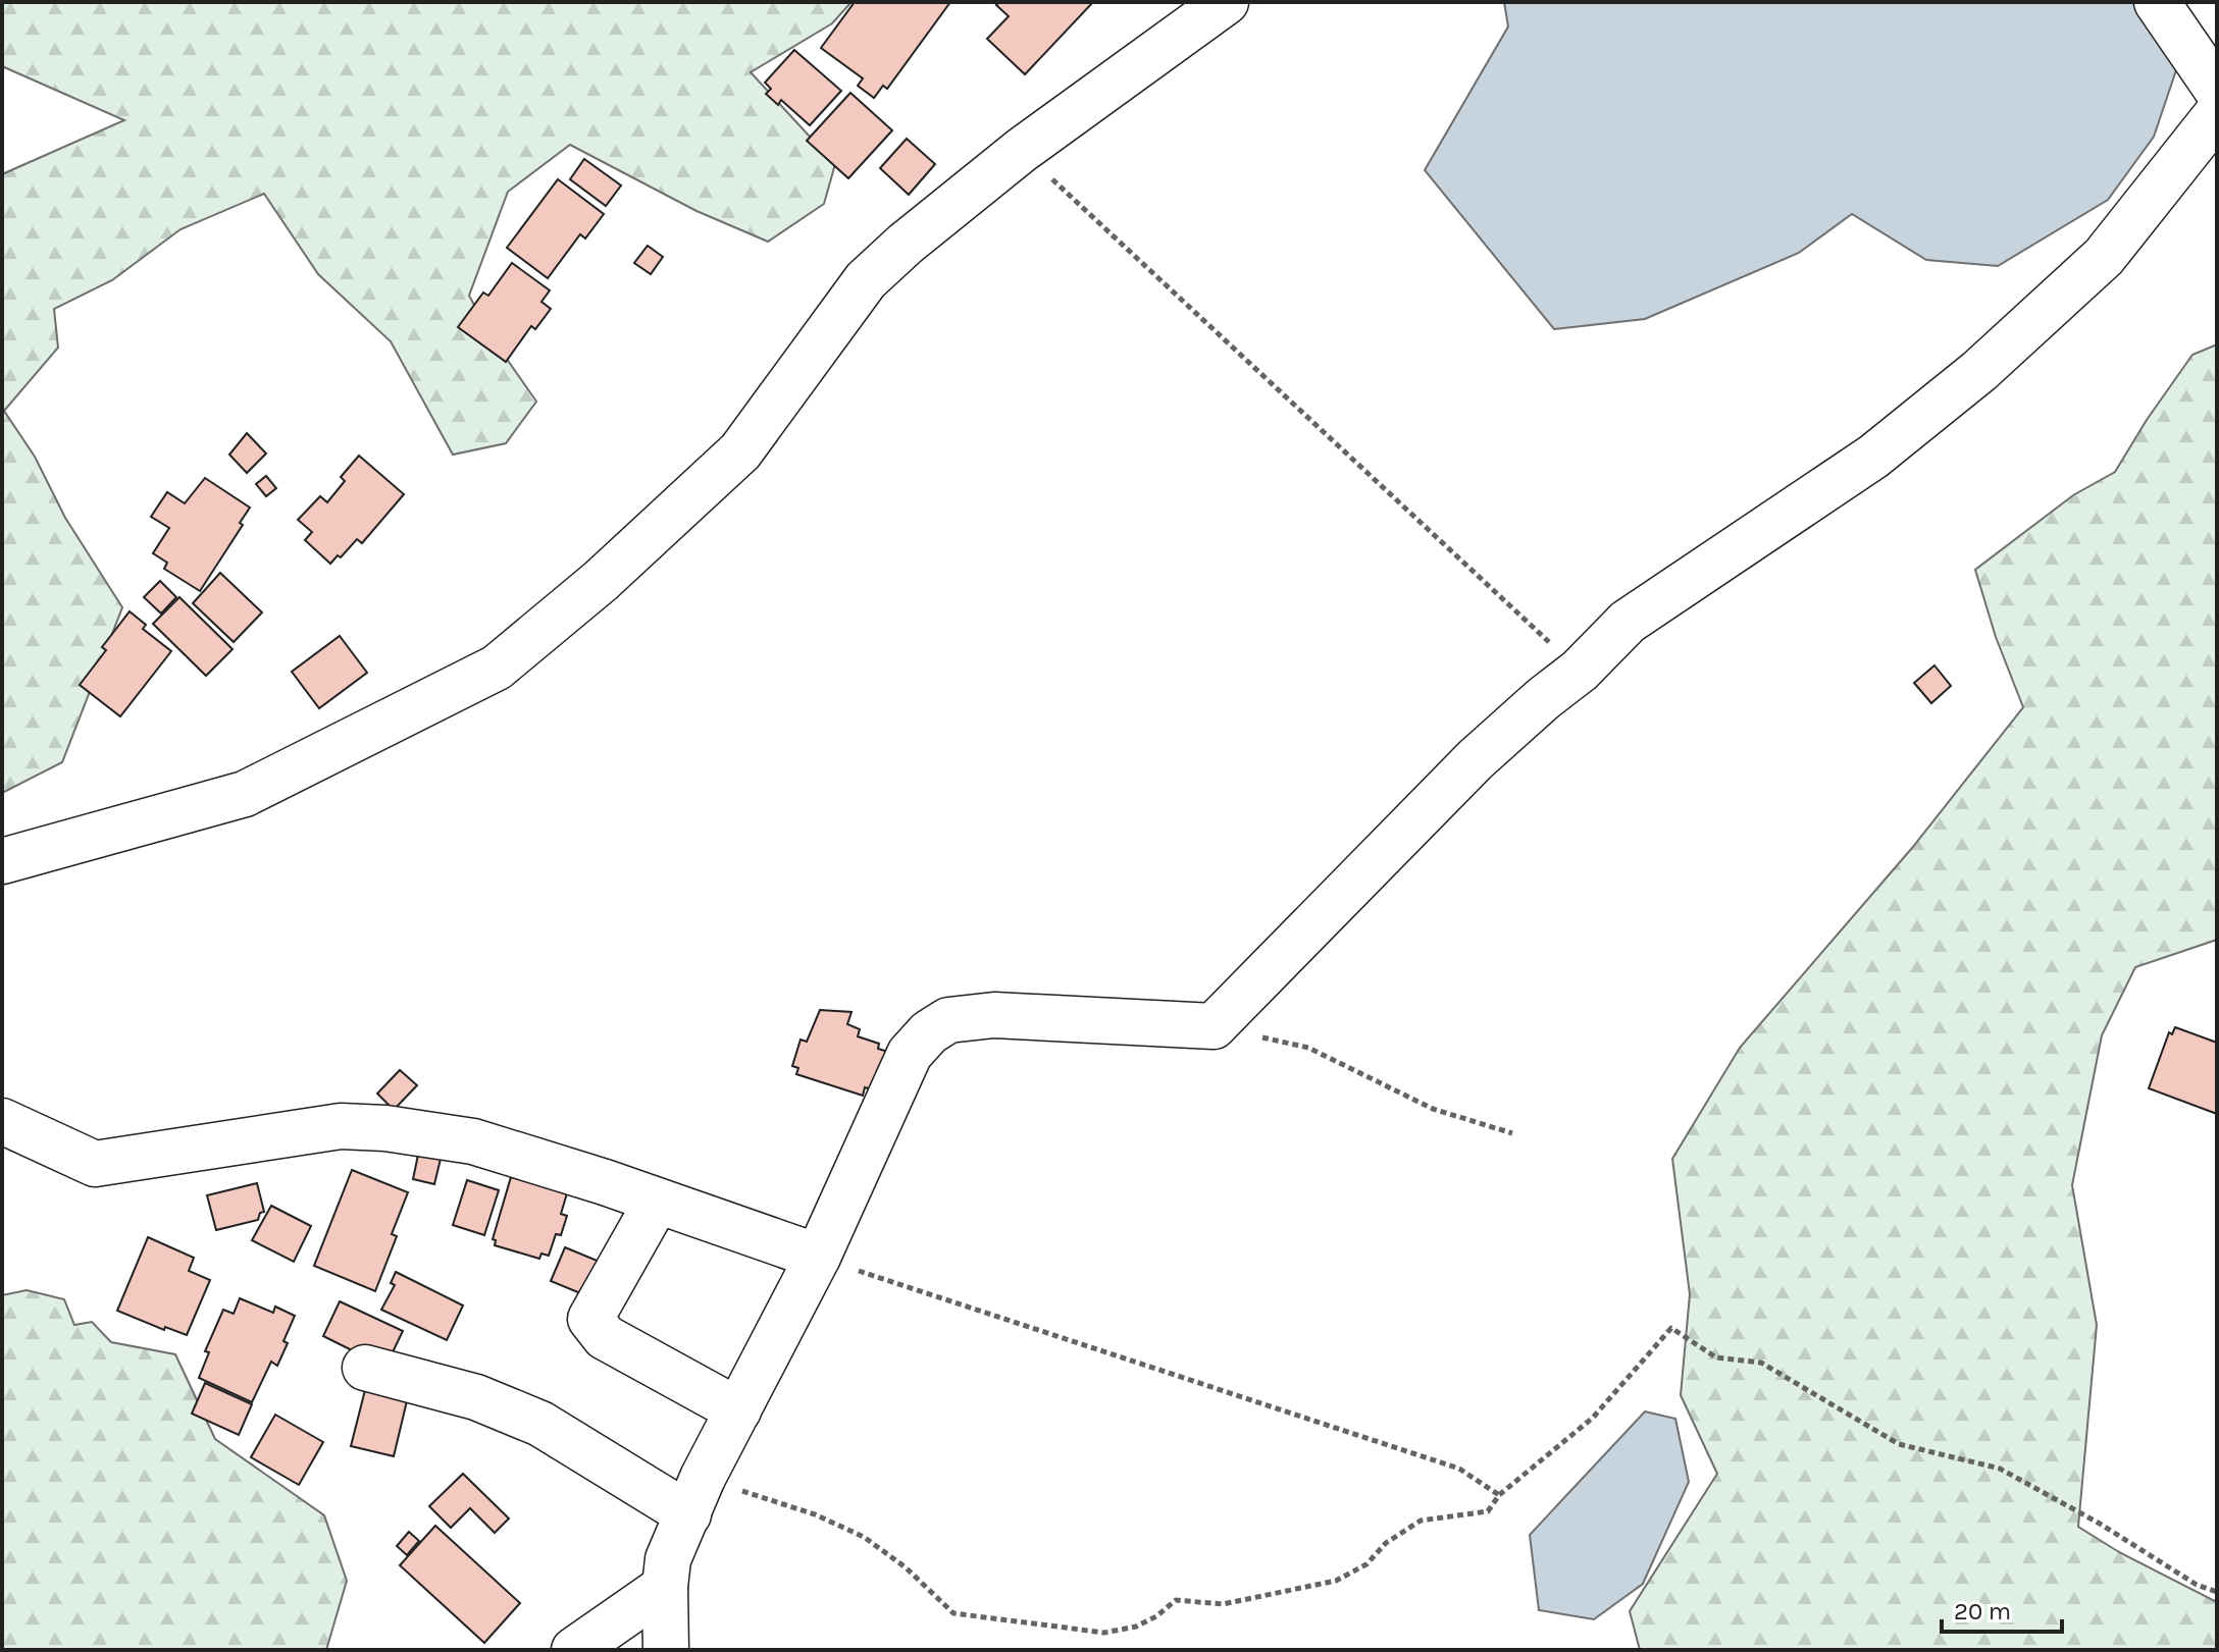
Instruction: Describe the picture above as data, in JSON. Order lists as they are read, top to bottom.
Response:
{
  "scale_bar": "20 m"
}
